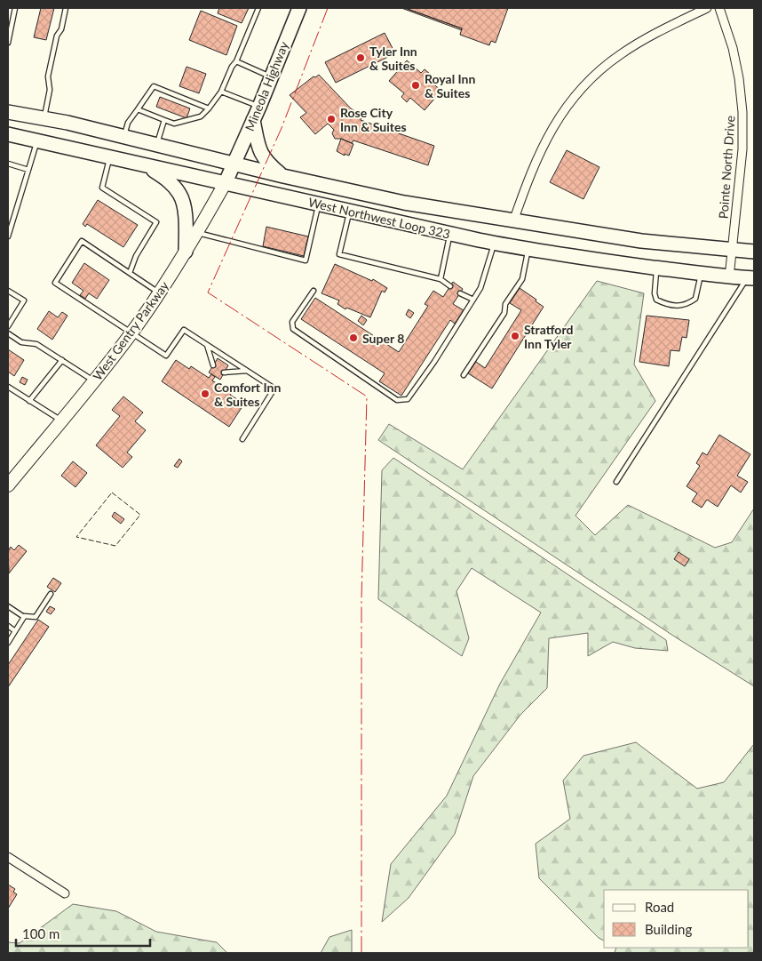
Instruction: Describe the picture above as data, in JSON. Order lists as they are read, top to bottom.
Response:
{
  "streets": {
    "highway": ["Mineola Highway", "West Northwest Loop 323", "West Gentry Parkway"],
    "street": ["Pointe North Drive"]
  },
  "crossings": [
    ["Mineola Highway", "West Northwest Loop 323"],
    ["Mineola Highway", "West Gentry Parkway"],
    ["Pointe North Drive", "West Northwest Loop 323"],
    ["West Northwest Loop 323", "West Gentry Parkway"]
  ],
  "places": [
    "Tyler Inn & Suites",
    "Royal Inn & Suites",
    "Rose City Inn & Suites",
    "Stratford Inn Tyler",
    "Super 8",
    "Comfort Inn & Suites"
  ],
  "legend": ["Road", "Building"],
  "scale_bar": "100 m"
}
